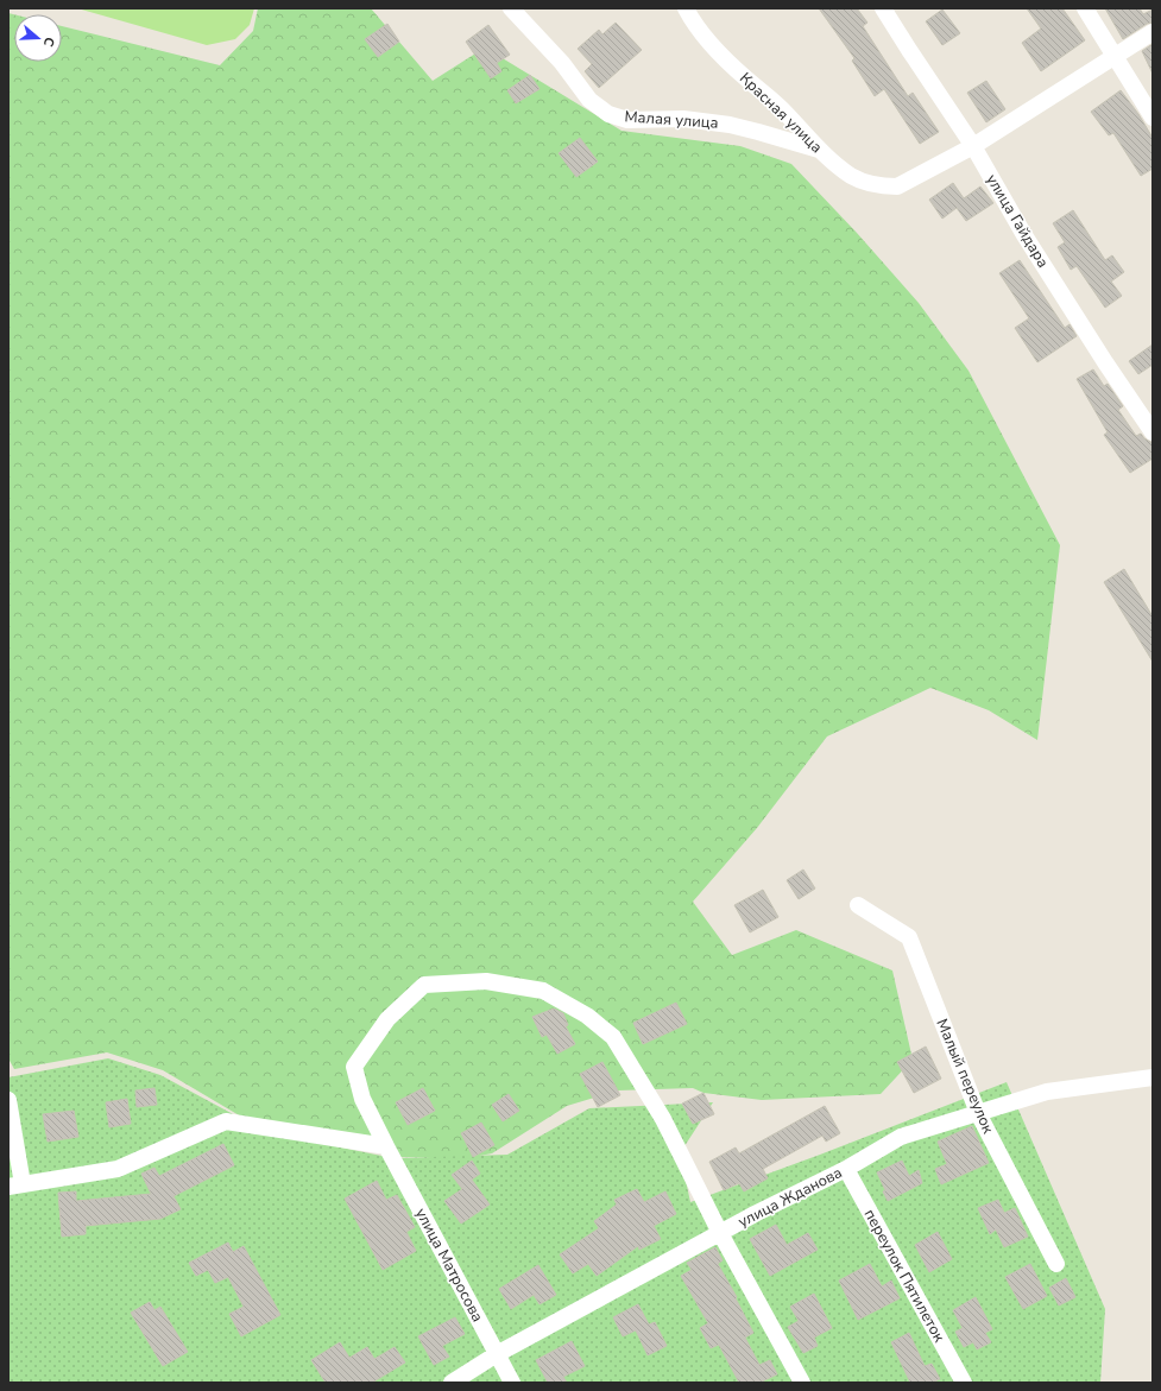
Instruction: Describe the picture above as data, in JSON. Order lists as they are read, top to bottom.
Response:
{
  "streets": {
    "street": [
      "Красная улица",
      "Малая улица",
      "улица Гайдара",
      "Малый переулок",
      "улица Жданова",
      "улица Матросова",
      "переулок Пятилеток"
    ]
  },
  "crossings": [
    ["Красная улица", "Малая улица"],
    ["Красная улица", "улица Гайдара"],
    ["Малый переулок", "улица Жданова"],
    ["улица Жданова", "улица Матросова"],
    ["улица Жданова", "переулок Пятилеток"]
  ],
  "north": "right"
}
